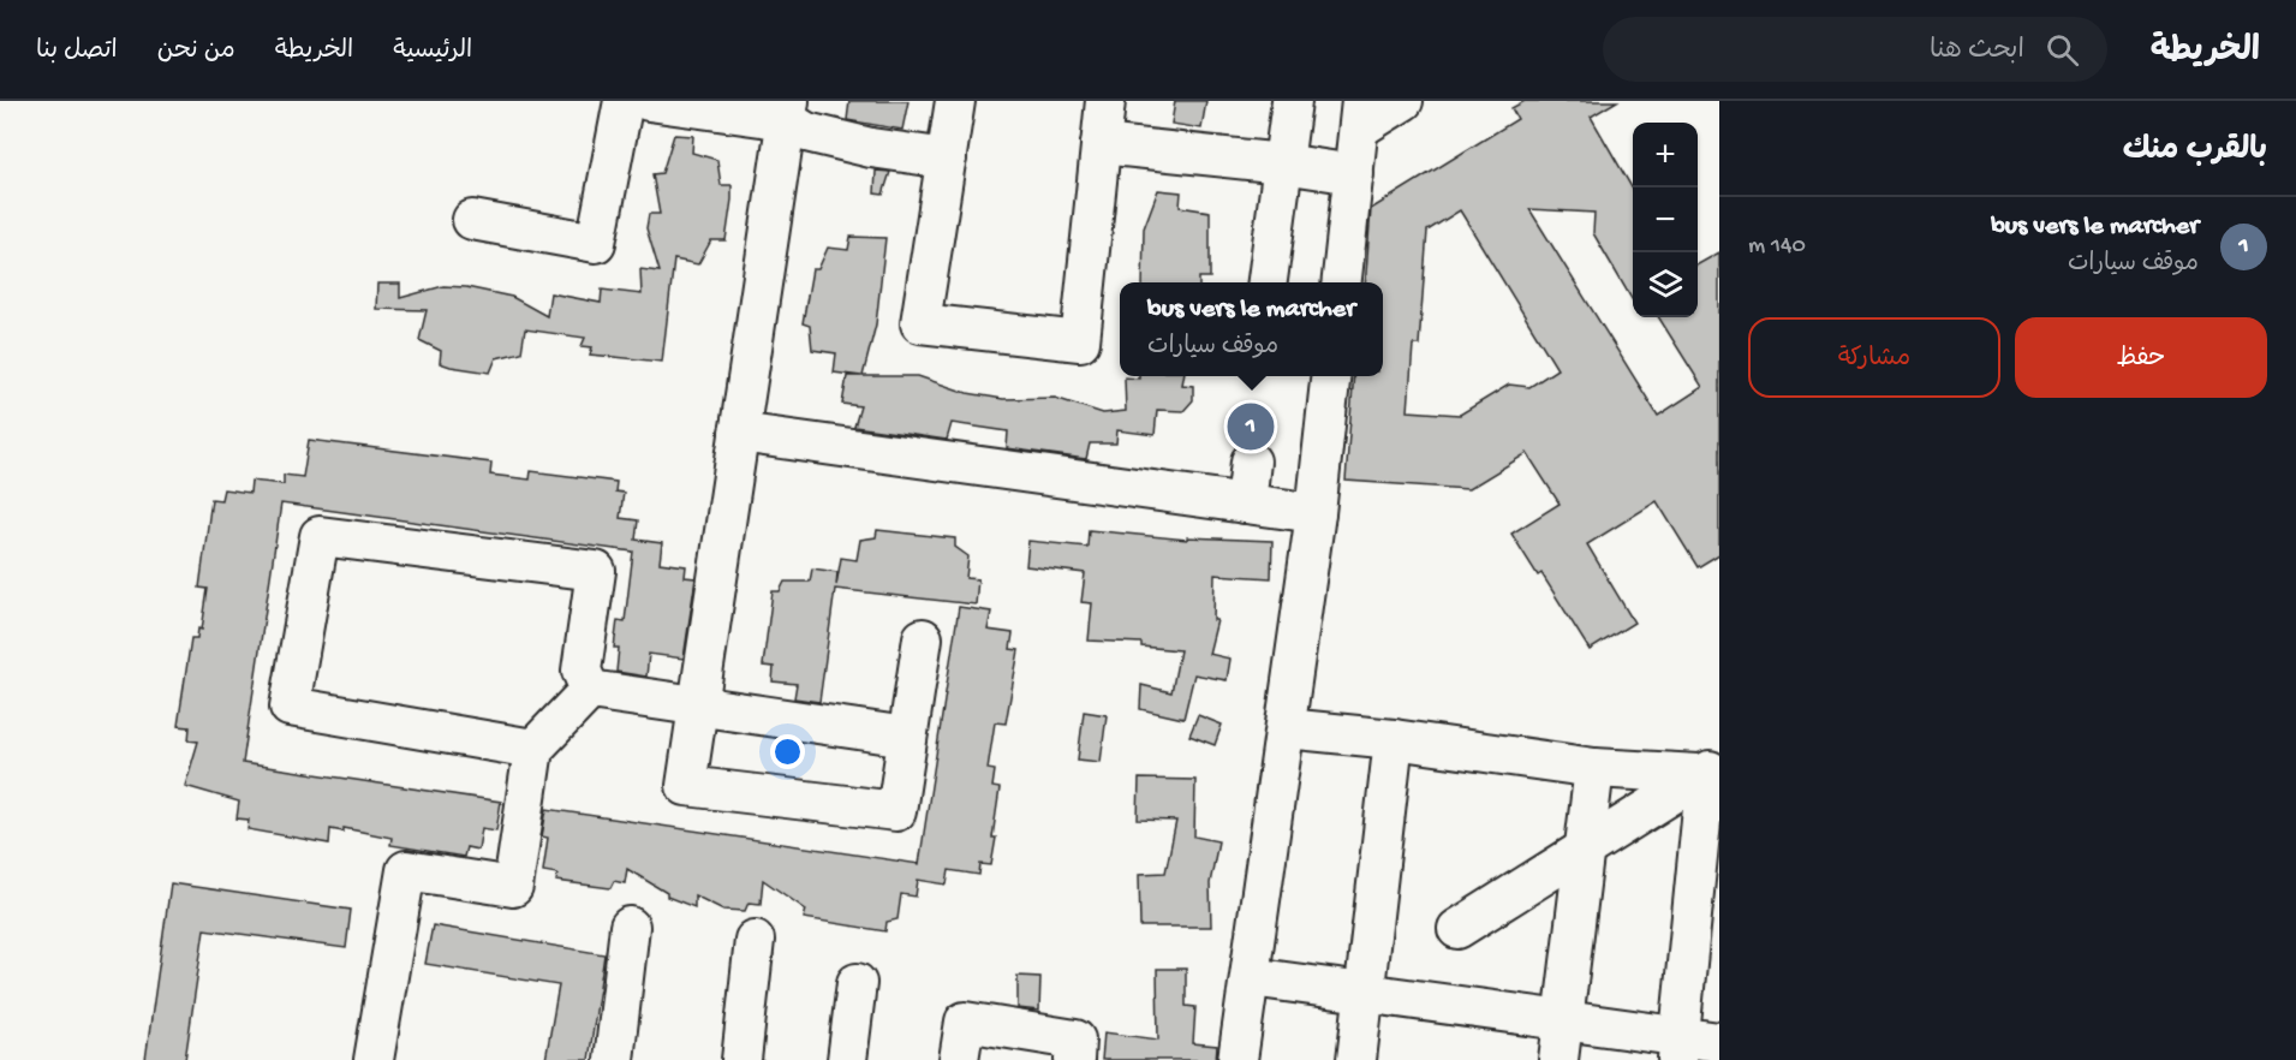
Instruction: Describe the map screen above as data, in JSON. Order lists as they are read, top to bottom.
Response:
{
  "page": {
    "header": "الخريطة",
    "search": "ابحث هنا",
    "nav": [
      "الرئيسية",
      "الخريطة",
      "من نحن",
      "اتصل بنا"
    ],
    "heading": "بالقرب منك",
    "map_buttons": ["+", "−"],
    "list": [
      {
        "mark": "1",
        "name": "bus vers le marcher",
        "note": "موقف سيارات",
        "value": "140 m"
      }
    ],
    "popup": ["bus vers le marcher", "موقف سيارات"],
    "buttons": ["حفظ", "مشاركة"],
    "pins": "1"
  }
}
